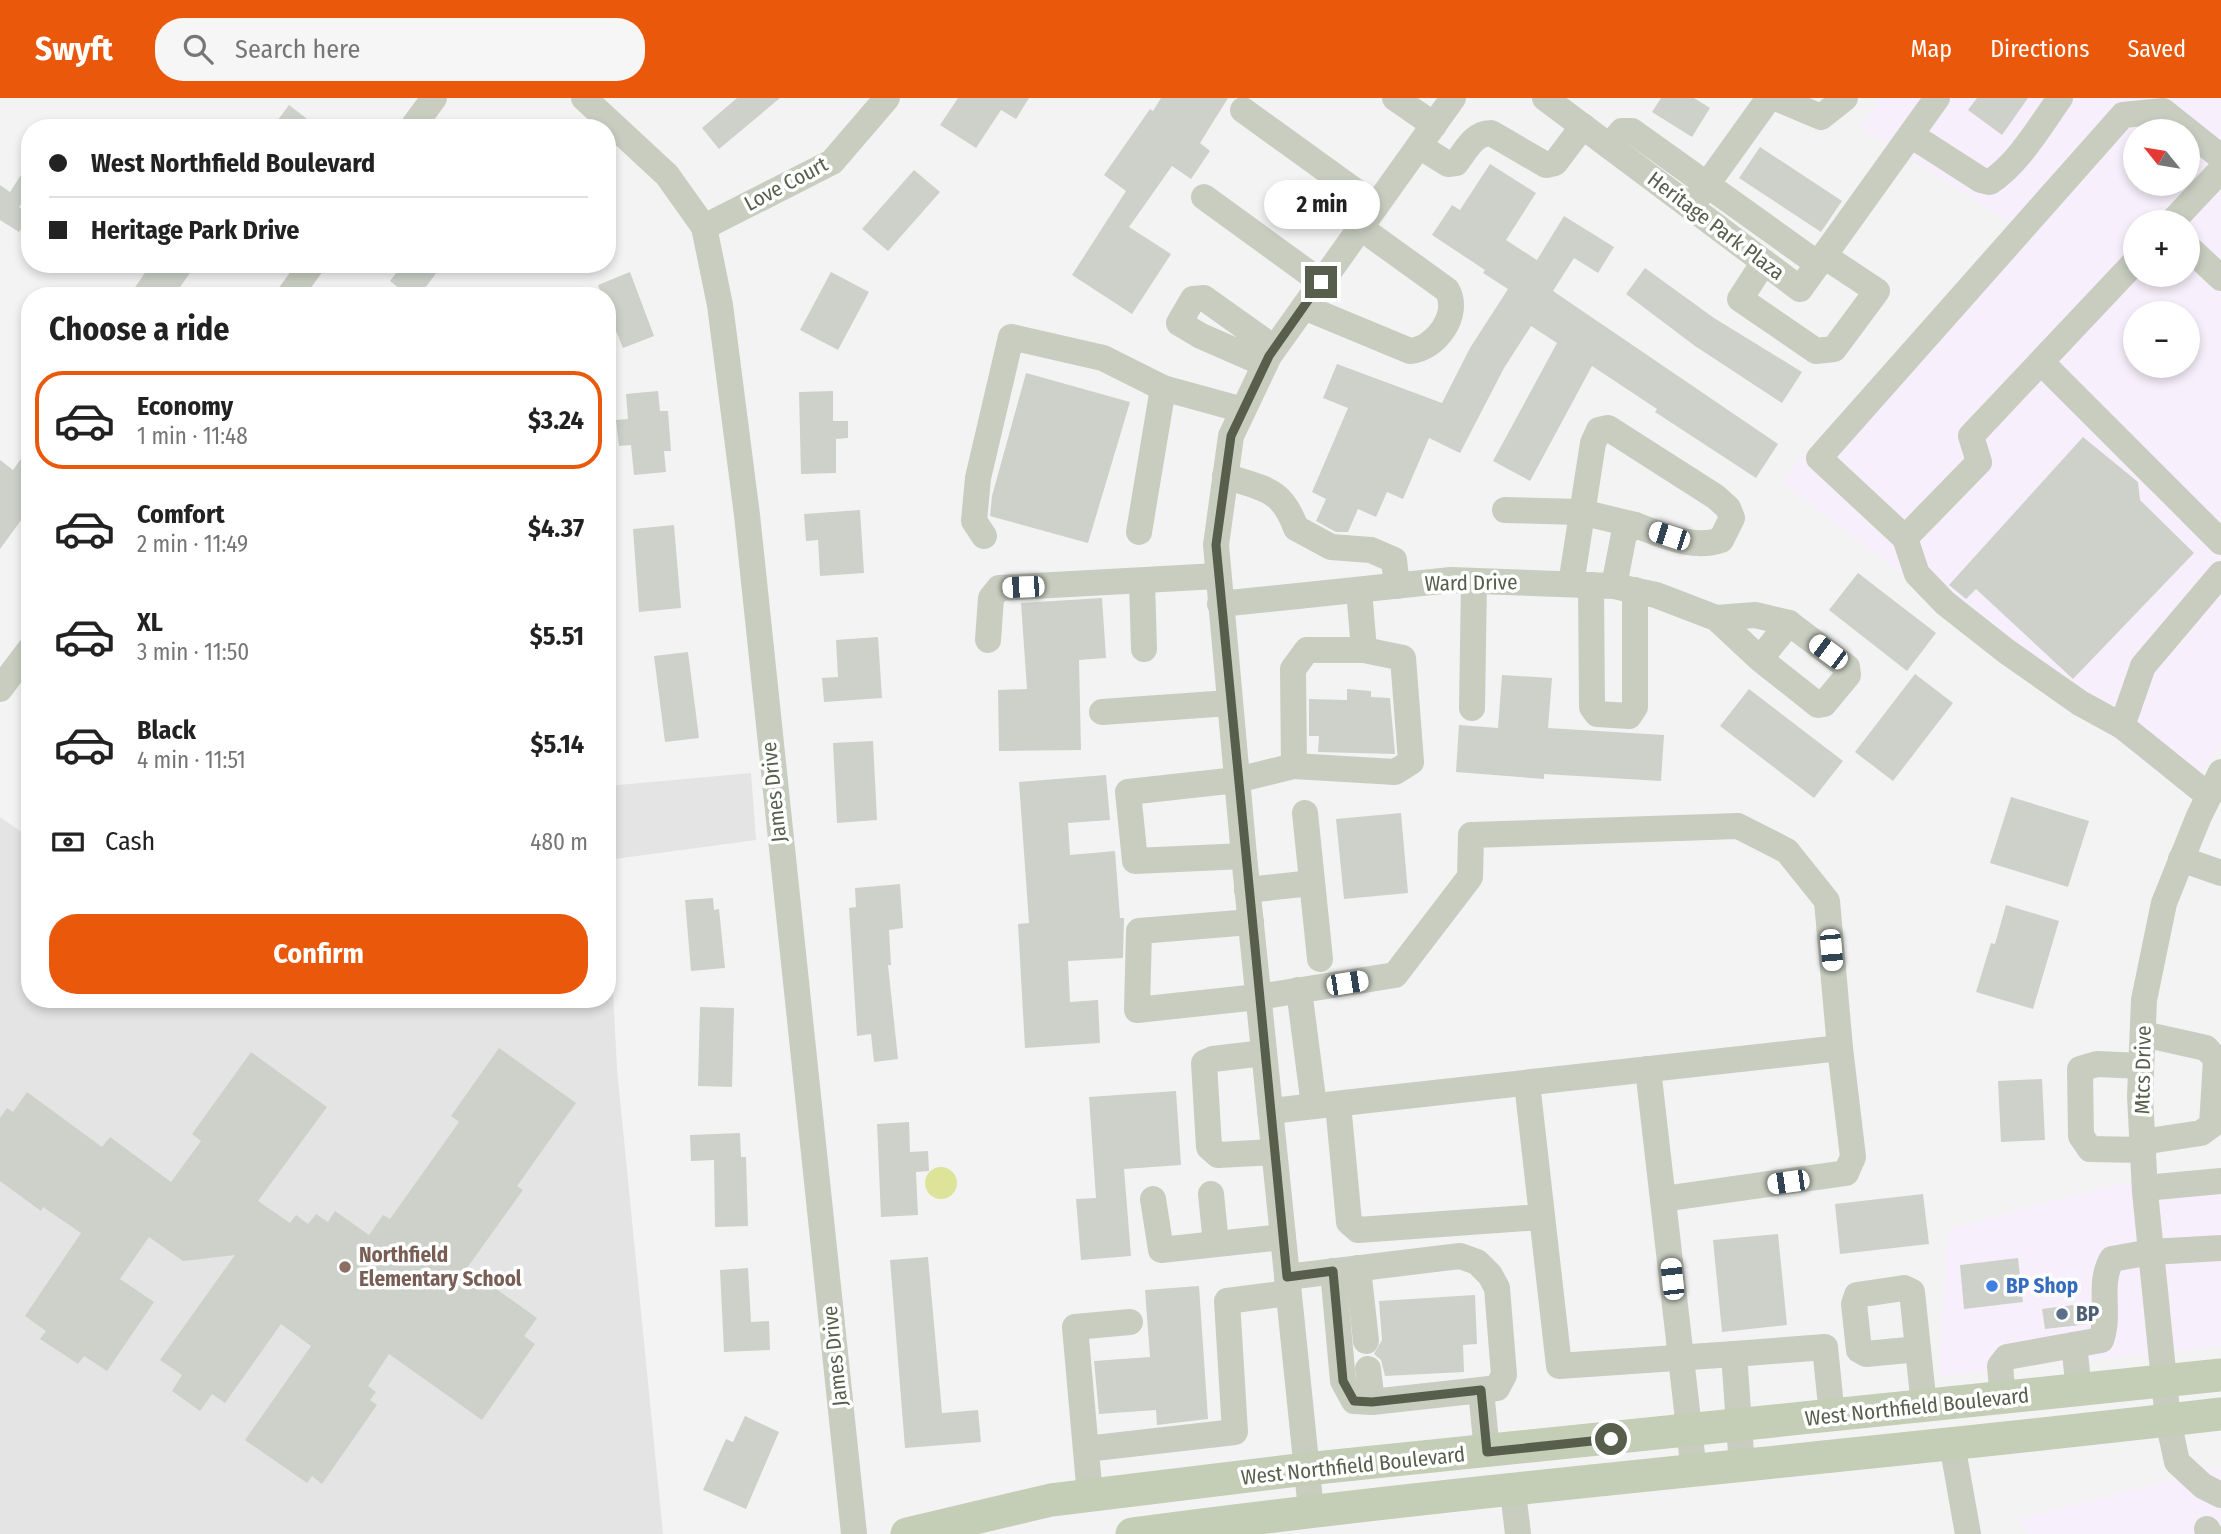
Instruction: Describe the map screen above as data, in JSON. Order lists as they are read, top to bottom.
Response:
{
  "streets": {
    "main road": ["West Northfield Boulevard"],
    "street": [
      "Love Court",
      "Heritage Park Plaza",
      "Ward Drive",
      "James Drive",
      "Mtcs Drive"
    ]
  },
  "crossings": [
    ["Love Court", "James Drive"],
    ["Mtcs Drive", "West Northfield Boulevard"]
  ],
  "places": ["Northfield Elementary School", "BP Shop", "BP"],
  "north": "top left",
  "page": {
    "header": "Swyft",
    "search": "Search here",
    "nav": ["Map", "Directions", "Saved"],
    "map_buttons": ["+", "−"],
    "banner": ["West Northfield Boulevard", "Heritage Park Drive"],
    "bubble": "2 min",
    "heading": "Choose a ride",
    "list": [
      {
        "name": "Economy",
        "note": "1 min · 11:48",
        "value": "$3.24"
      },
      {
        "name": "Comfort",
        "note": "2 min · 11:49",
        "value": "$4.37"
      },
      {
        "name": "XL",
        "note": "3 min · 11:50",
        "value": "$5.51"
      },
      {
        "name": "Black",
        "note": "4 min · 11:51",
        "value": "$5.14"
      }
    ],
    "pay": ["Cash", "480 m"],
    "buttons": "Confirm"
  }
}
